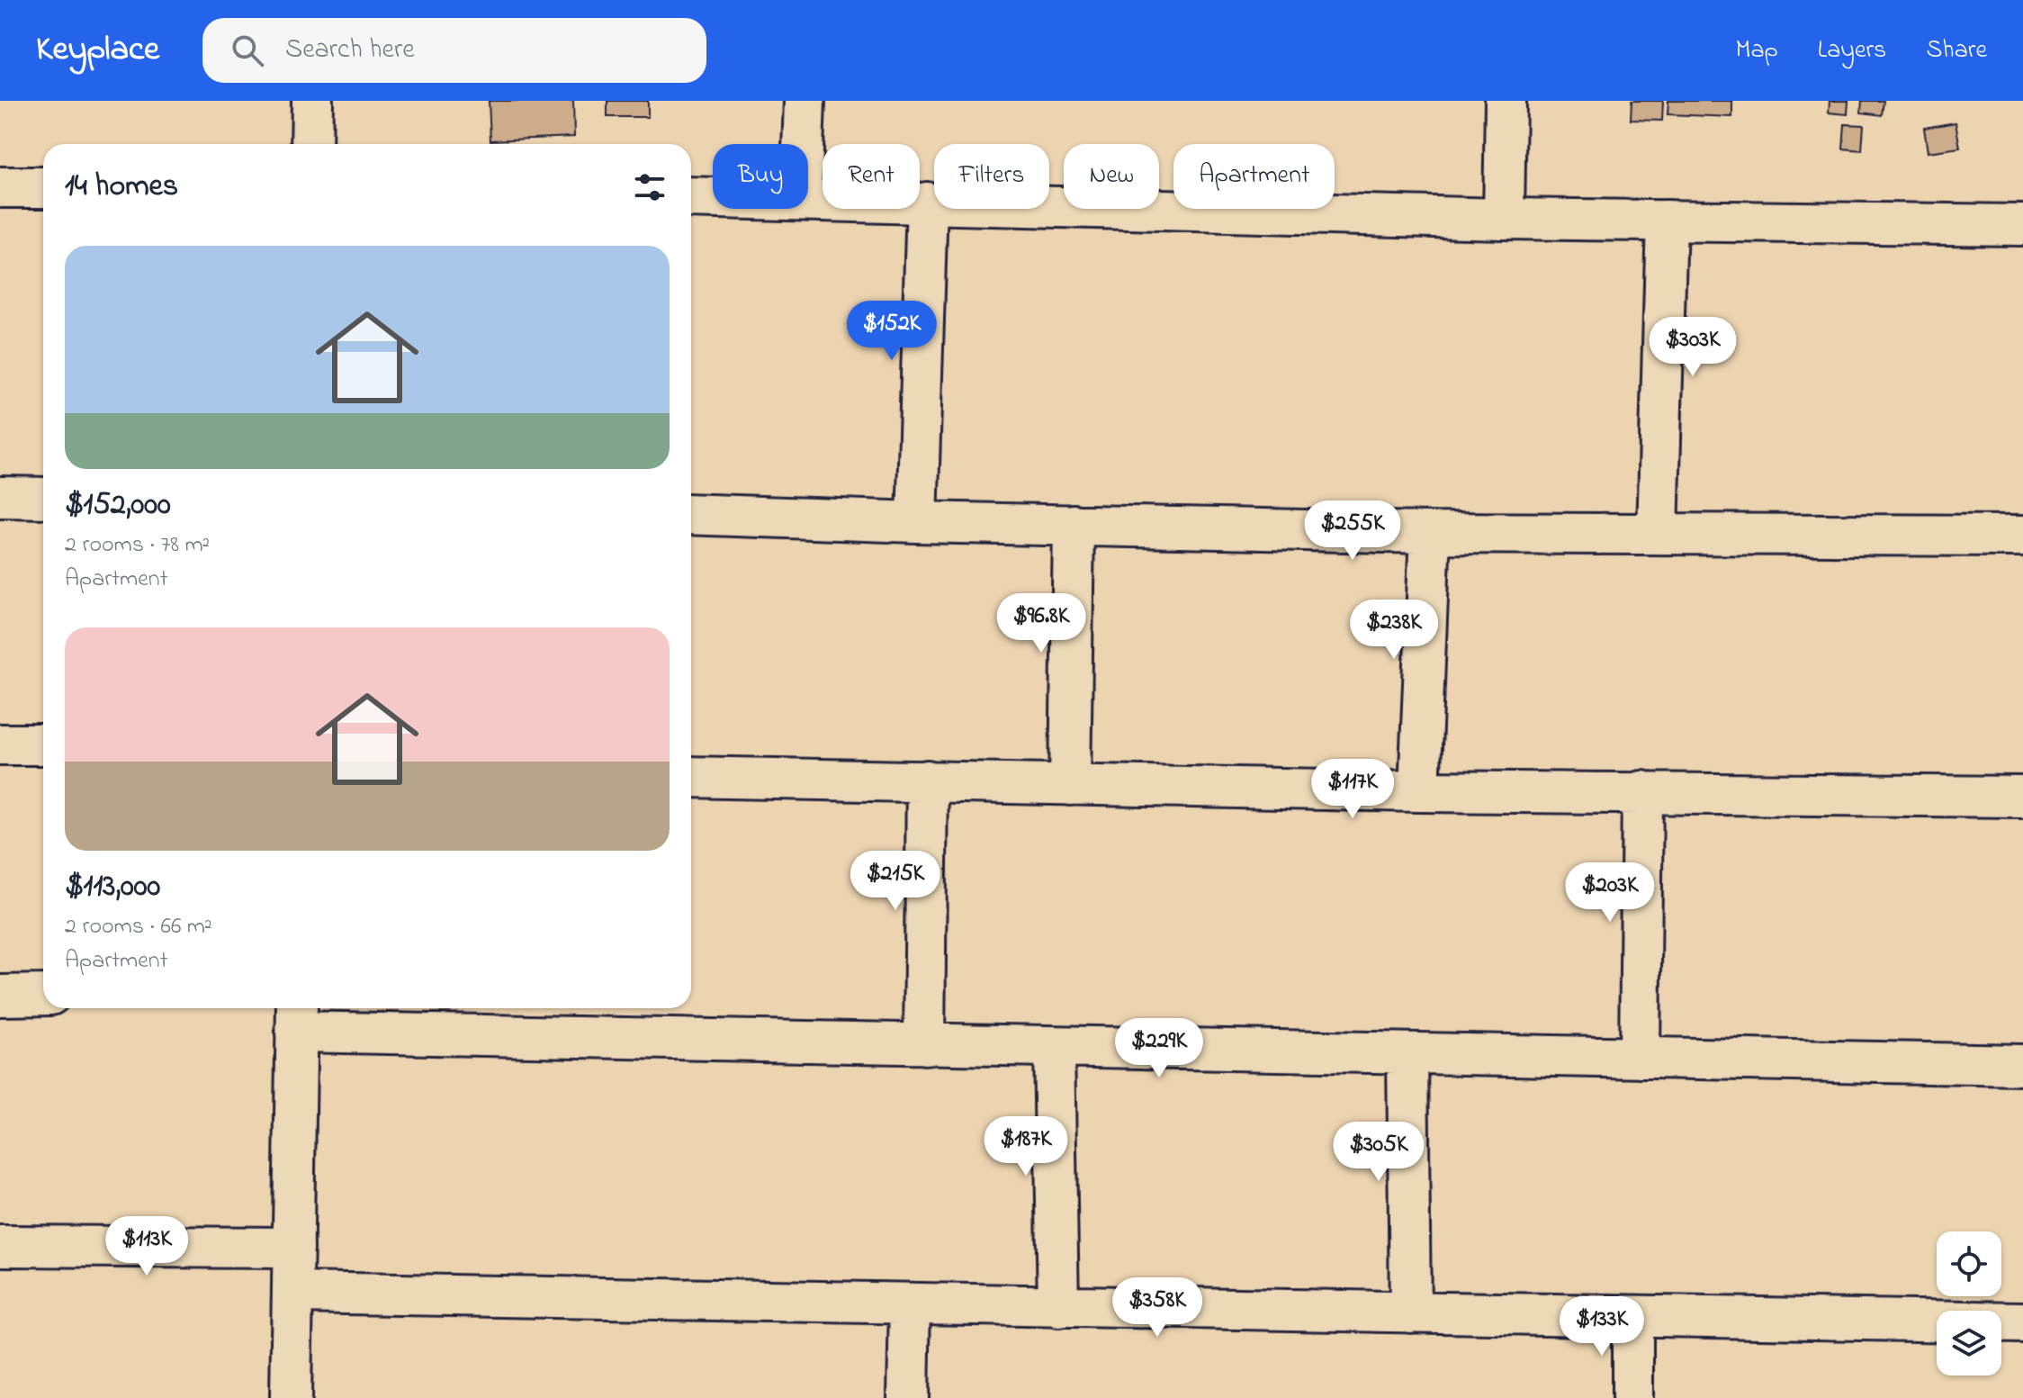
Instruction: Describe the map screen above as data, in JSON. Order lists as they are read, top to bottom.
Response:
{
  "page": {
    "header": "Keyplace",
    "search": "Search here",
    "nav": ["Map", "Layers", "Share"],
    "chip": [
      "Buy",
      "Rent",
      "Filters",
      "New",
      "Apartment"
    ],
    "heading": "14 homes",
    "list": [
      {
        "name": "$152,000",
        "note": "2 rooms · 78 m² · Apartment"
      },
      {
        "name": "$113,000",
        "note": "2 rooms · 66 m² · Apartment"
      }
    ],
    "price": [
      "$152K",
      "$303K",
      "$255K",
      "$96.8K",
      "$238K",
      "$117K",
      "$215K",
      "$203K",
      "$229K",
      "$187K",
      "$305K",
      "$113K",
      "$358K",
      "$133K"
    ]
  }
}
